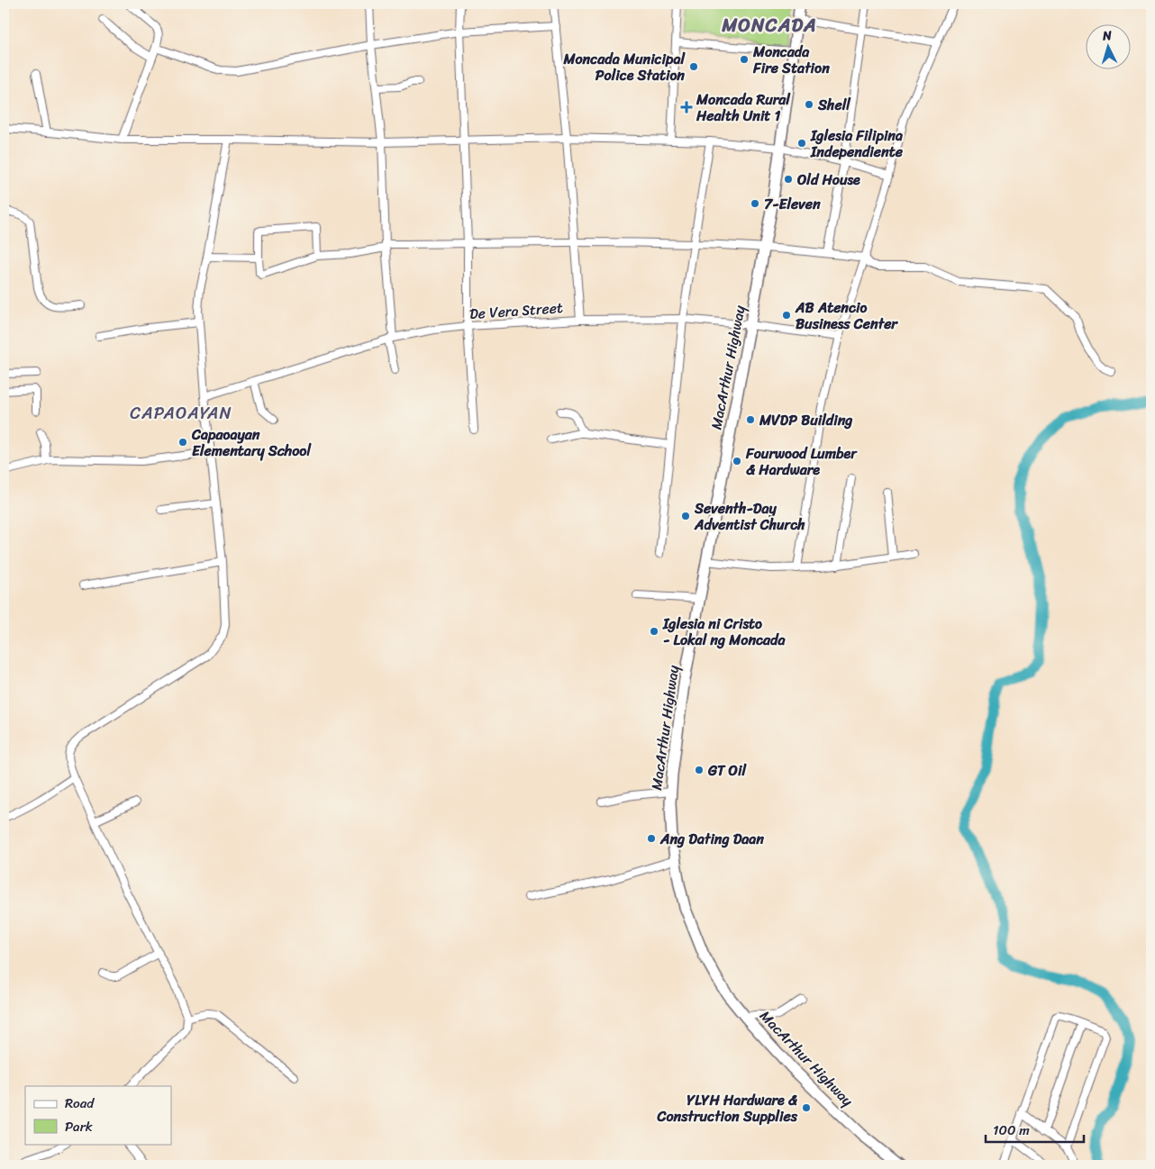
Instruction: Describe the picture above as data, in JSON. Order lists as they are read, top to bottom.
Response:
{
  "streets": {
    "highway": ["MacArthur Highway"],
    "street": ["De Vera Street"]
  },
  "crossings": [
    ["De Vera Street", "MacArthur Highway"]
  ],
  "districts": ["MONCADA", "CAPAOAYAN"],
  "places": {
    "other": [
      "Moncada Fire Station",
      "Moncada Municipal Police Station",
      "Shell",
      "Iglesia Filipina Independiente",
      "Old House",
      "7-Eleven",
      "AB Atencio Business Center",
      "MVDP Building",
      "Capaoayan Elementary School",
      "Fourwood Lumber & Hardware",
      "Seventh-Day Adventist Church",
      "Iglesia ni Cristo - Lokal ng Moncada",
      "GT Oil",
      "Ang Dating Daan",
      "YLYH Hardware & Construction Supplies"
    ],
    "health": ["Moncada Rural Health Unit 1"]
  },
  "legend": ["Road", "Park"],
  "scale_bar": "100 m",
  "north": "top"
}
